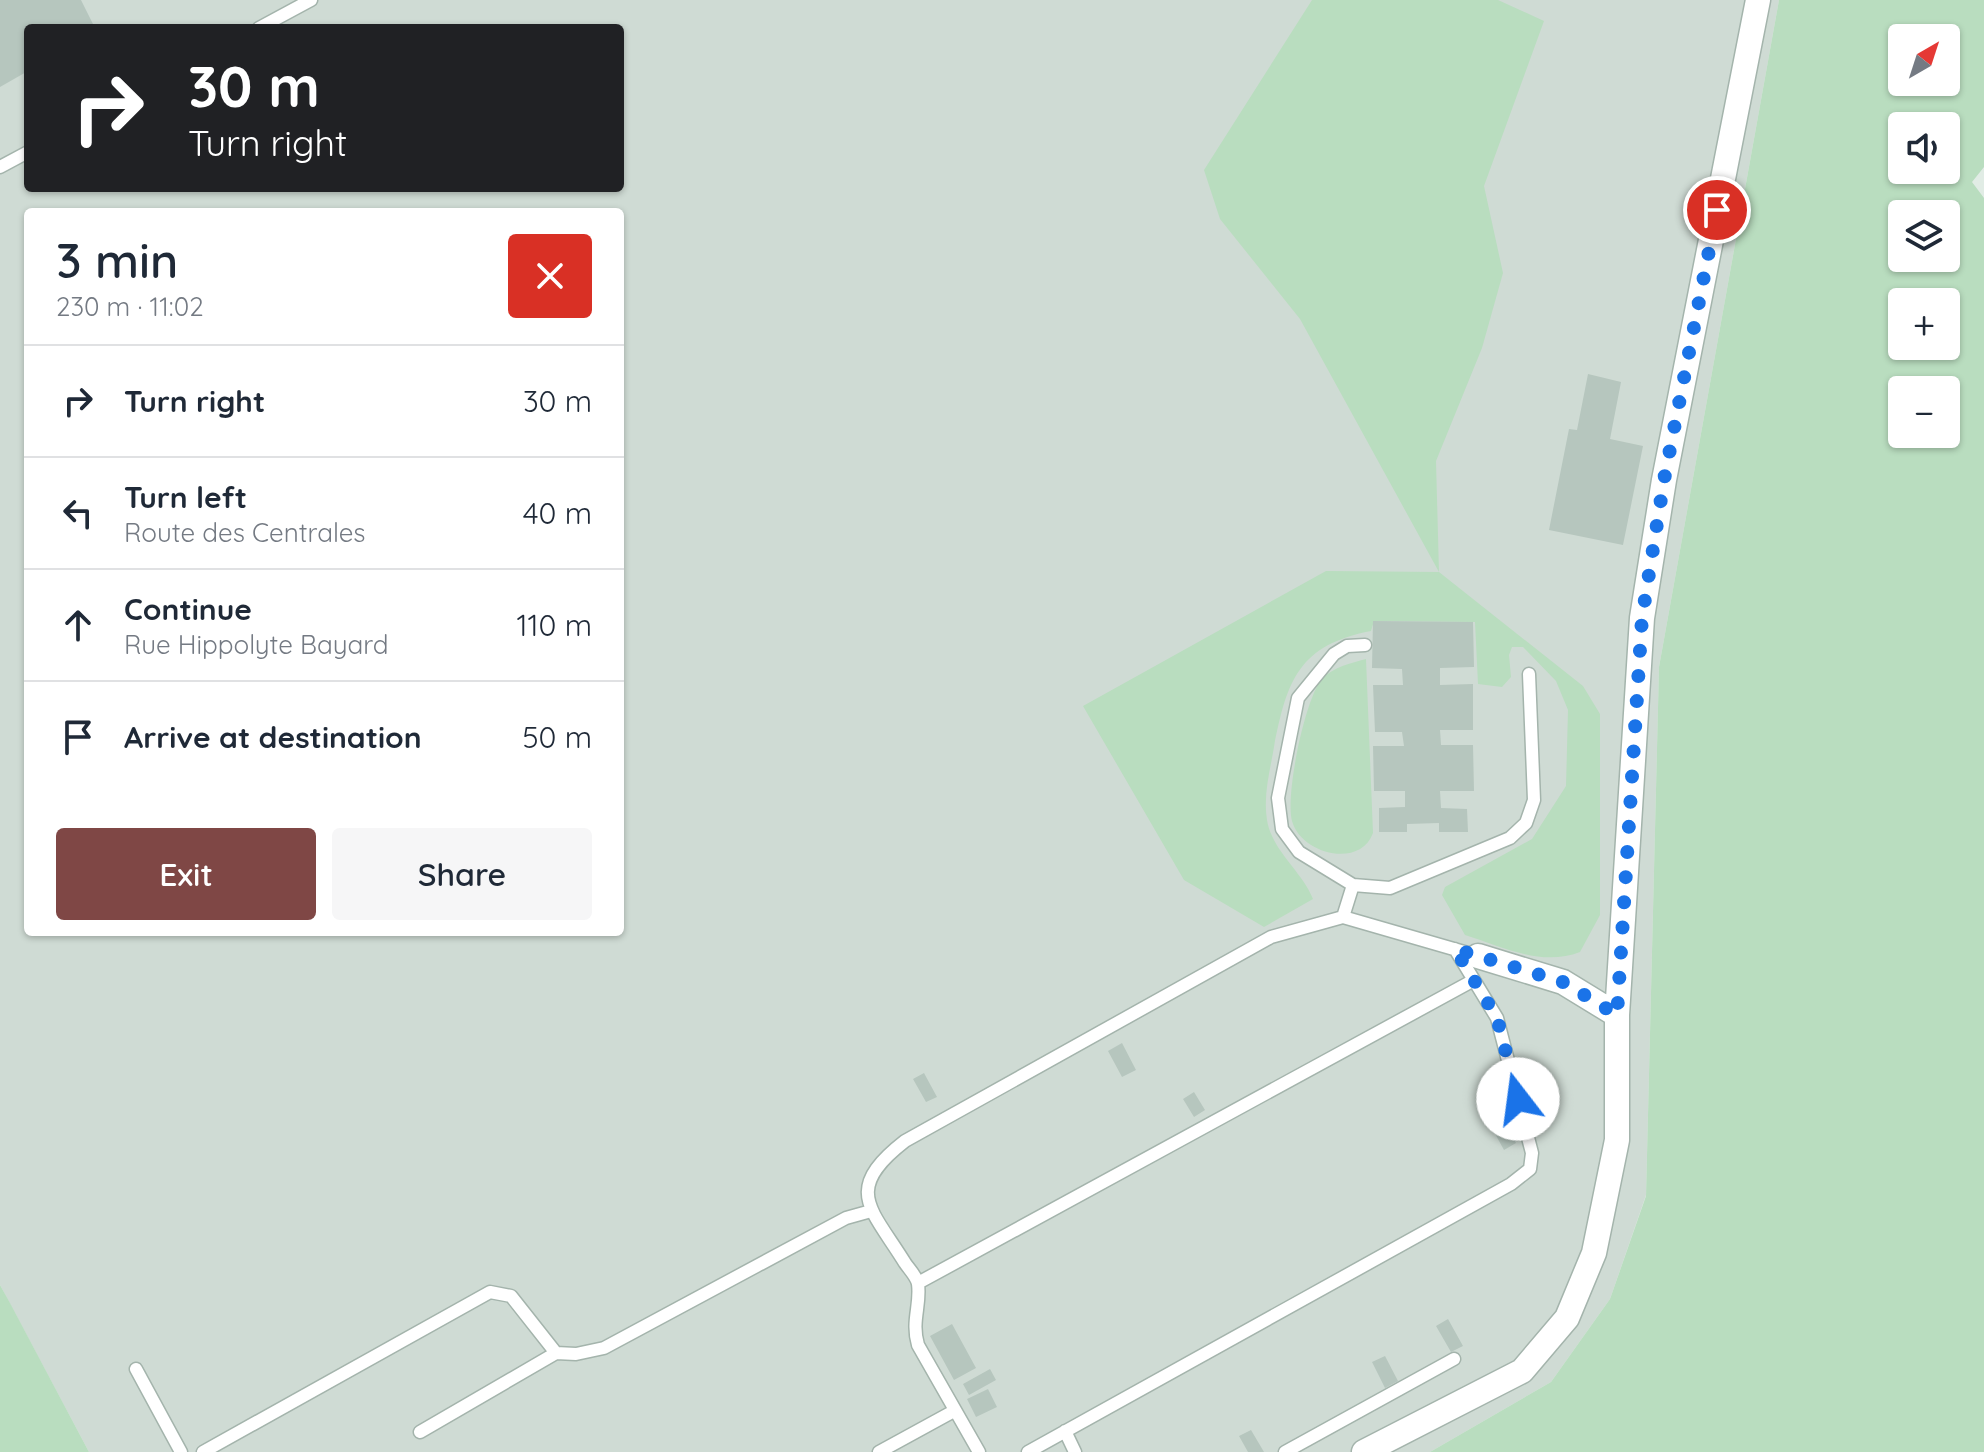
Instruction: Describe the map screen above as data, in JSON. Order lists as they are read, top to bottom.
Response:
{
  "north": "top right",
  "page": {
    "map_buttons": ["+", "−"],
    "turn": ["30 m", "Turn right"],
    "heading": ["3 min", "230 m · 11:02"],
    "list": [
      {
        "name": "Turn right",
        "value": "30 m"
      },
      {
        "name": "Turn left",
        "note": "Route des Centrales",
        "value": "40 m"
      },
      {
        "name": "Continue",
        "note": "Rue Hippolyte Bayard",
        "value": "110 m"
      },
      {
        "name": "Arrive at destination",
        "value": "50 m"
      }
    ],
    "buttons": ["Exit", "Share"]
  }
}
